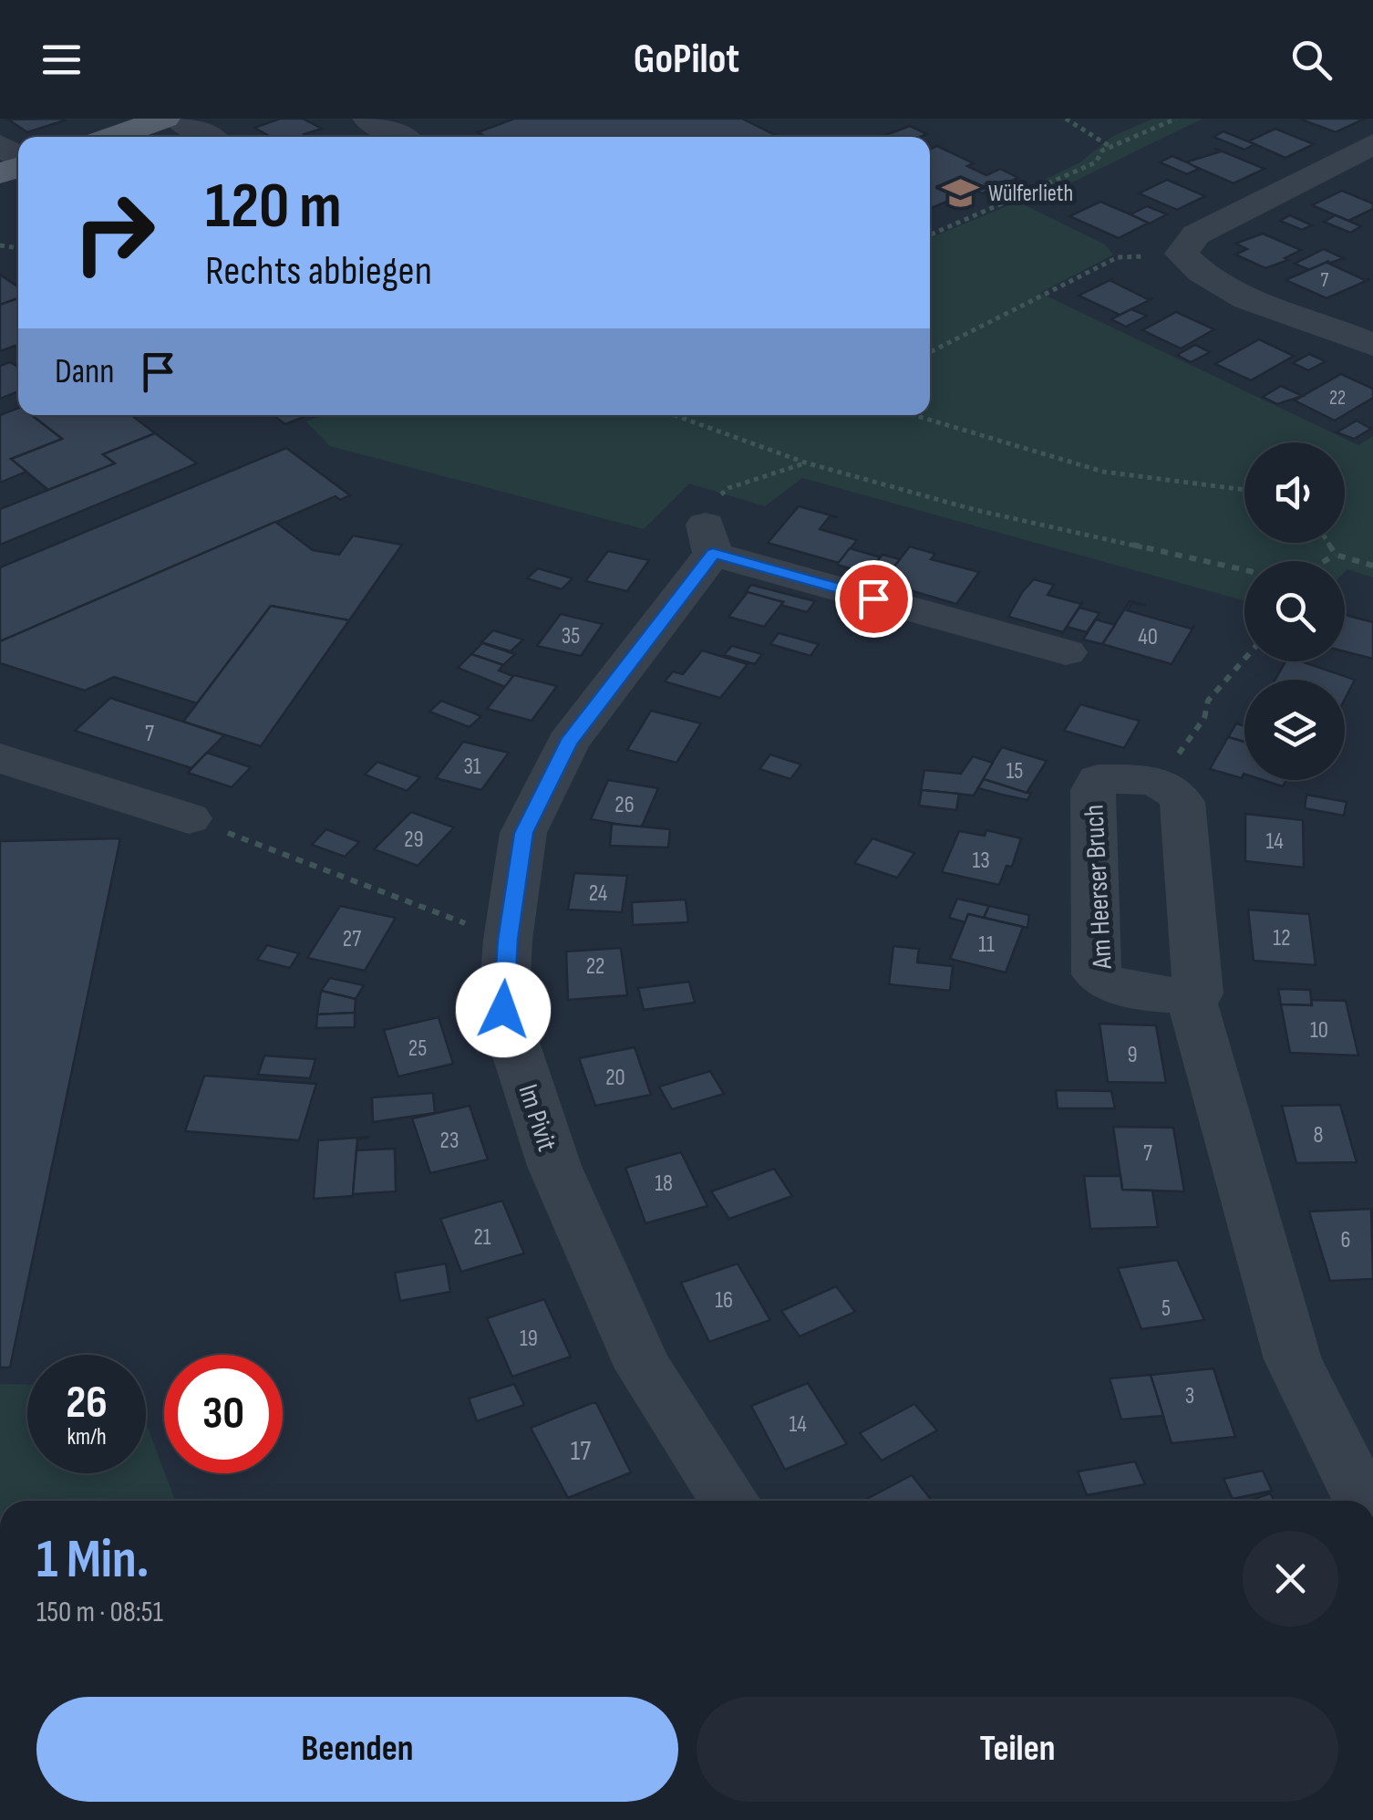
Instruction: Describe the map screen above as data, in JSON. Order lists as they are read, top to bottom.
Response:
{
  "streets": {
    "street": ["Im Pivit"]
  },
  "places": {
    "school or university": ["Wülferlieth"]
  },
  "house_numbers": [
    "7",
    "22",
    "35",
    "40",
    "7",
    "31",
    "15",
    "26",
    "29",
    "14",
    "13",
    "24",
    "12",
    "27",
    "11",
    "22",
    "10",
    "25",
    "9",
    "20",
    "8",
    "23",
    "7",
    "18",
    "21",
    "6",
    "16",
    "5",
    "19",
    "3",
    "14",
    "17"
  ],
  "page": {
    "header": "GoPilot",
    "turn": ["120 m", "Rechts abbiegen"],
    "then": "Dann",
    "speed": "26 km/h",
    "limit": "30",
    "heading": ["1 Min.", "150 m · 08:51"],
    "buttons": ["Beenden", "Teilen"]
  }
}
